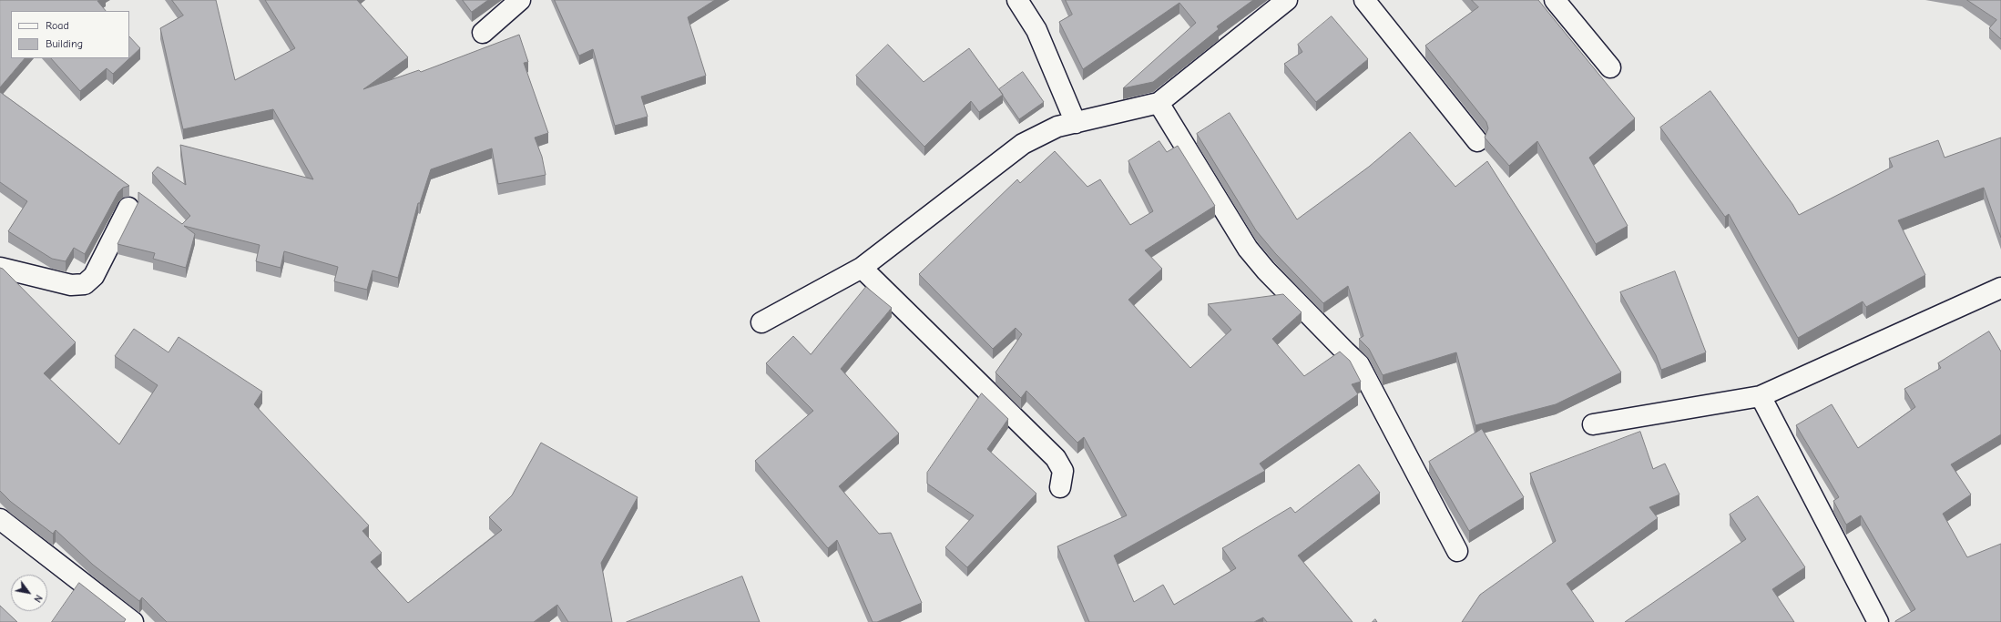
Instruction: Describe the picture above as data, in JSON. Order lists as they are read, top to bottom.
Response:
{
  "legend": ["Road", "Building"],
  "north": "bottom right"
}
